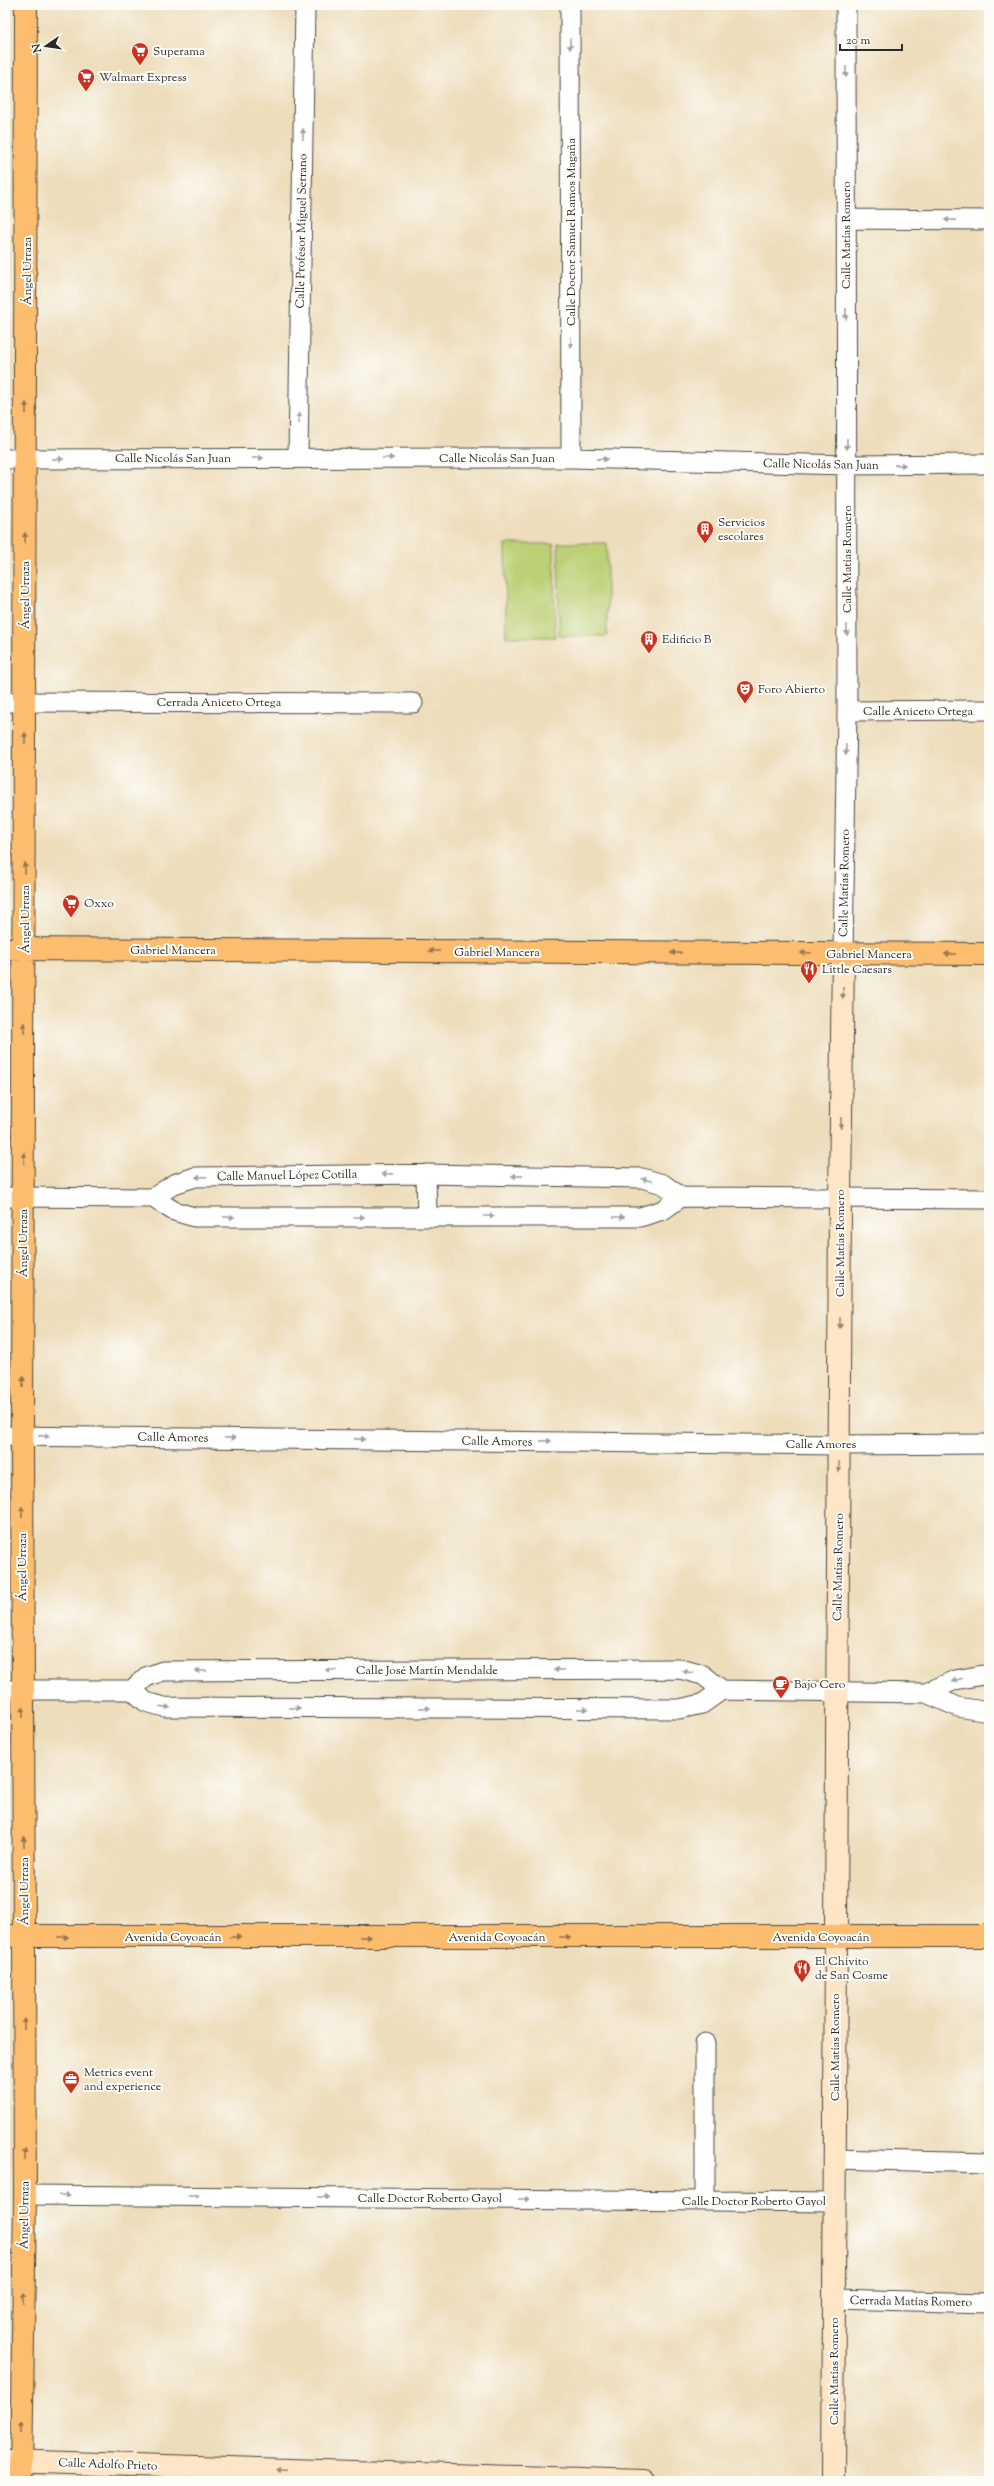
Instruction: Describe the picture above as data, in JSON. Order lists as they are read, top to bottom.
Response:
{
  "streets": {
    "main road": ["Ángel Urraza", "Gabriel Mancera", "Avenida Coyoacán"],
    "street": [
      "Calle Profesor Miguel Serrano",
      "Calle Doctor Samuel Ramos Magaña",
      "Calle Matías Romero",
      "Calle Nicolás San Juan",
      "Cerrada Aniceto Ortega",
      "Calle Aniceto Ortega",
      "Calle Manuel López Cotilla",
      "Calle Amores",
      "Calle José Martín Mendalde",
      "Calle Doctor Roberto Gayol",
      "Cerrada Matías Romero",
      "Calle Adolfo Prieto"
    ]
  },
  "crossings": [
    ["Calle Profesor Miguel Serrano", "Calle Nicolás San Juan"],
    ["Calle Doctor Samuel Ramos Magaña", "Calle Nicolás San Juan"],
    ["Calle Matías Romero", "Calle Nicolás San Juan"],
    ["Calle Matías Romero", "Calle Aniceto Ortega"],
    ["Calle Matías Romero", "Gabriel Mancera"],
    ["Calle Matías Romero", "Calle Amores"],
    ["Calle Matías Romero", "Avenida Coyoacán"],
    ["Calle Matías Romero", "Calle Doctor Roberto Gayol"],
    ["Calle Matías Romero", "Cerrada Matías Romero"],
    ["Ángel Urraza", "Calle Nicolás San Juan"],
    ["Ángel Urraza", "Cerrada Aniceto Ortega"],
    ["Ángel Urraza", "Gabriel Mancera"],
    ["Ángel Urraza", "Calle Amores"],
    ["Ángel Urraza", "Avenida Coyoacán"],
    ["Ángel Urraza", "Calle Doctor Roberto Gayol"],
    ["Ángel Urraza", "Calle Adolfo Prieto"]
  ],
  "one_way": [
    "Calle Profesor Miguel Serrano",
    "Calle Doctor Samuel Ramos Magaña",
    "Calle Matías Romero",
    "Ángel Urraza",
    "Calle Nicolás San Juan",
    "Gabriel Mancera",
    "Calle Amores",
    "Avenida Coyoacán",
    "Calle Doctor Roberto Gayol",
    "Calle Adolfo Prieto"
  ],
  "places": {
    "supermarket": ["Superama", "Walmart Express", "Oxxo"],
    "building": ["Servicios escolares", "Edificio B"],
    "theatre": ["Foro Abierto"],
    "restaurant": ["Little Caesars", "El Chivito de San Cosme"],
    "cafe": ["Bajo Cero"],
    "office": ["Metrics event and experience"]
  },
  "scale_bar": "20 m",
  "north": "left"
}
